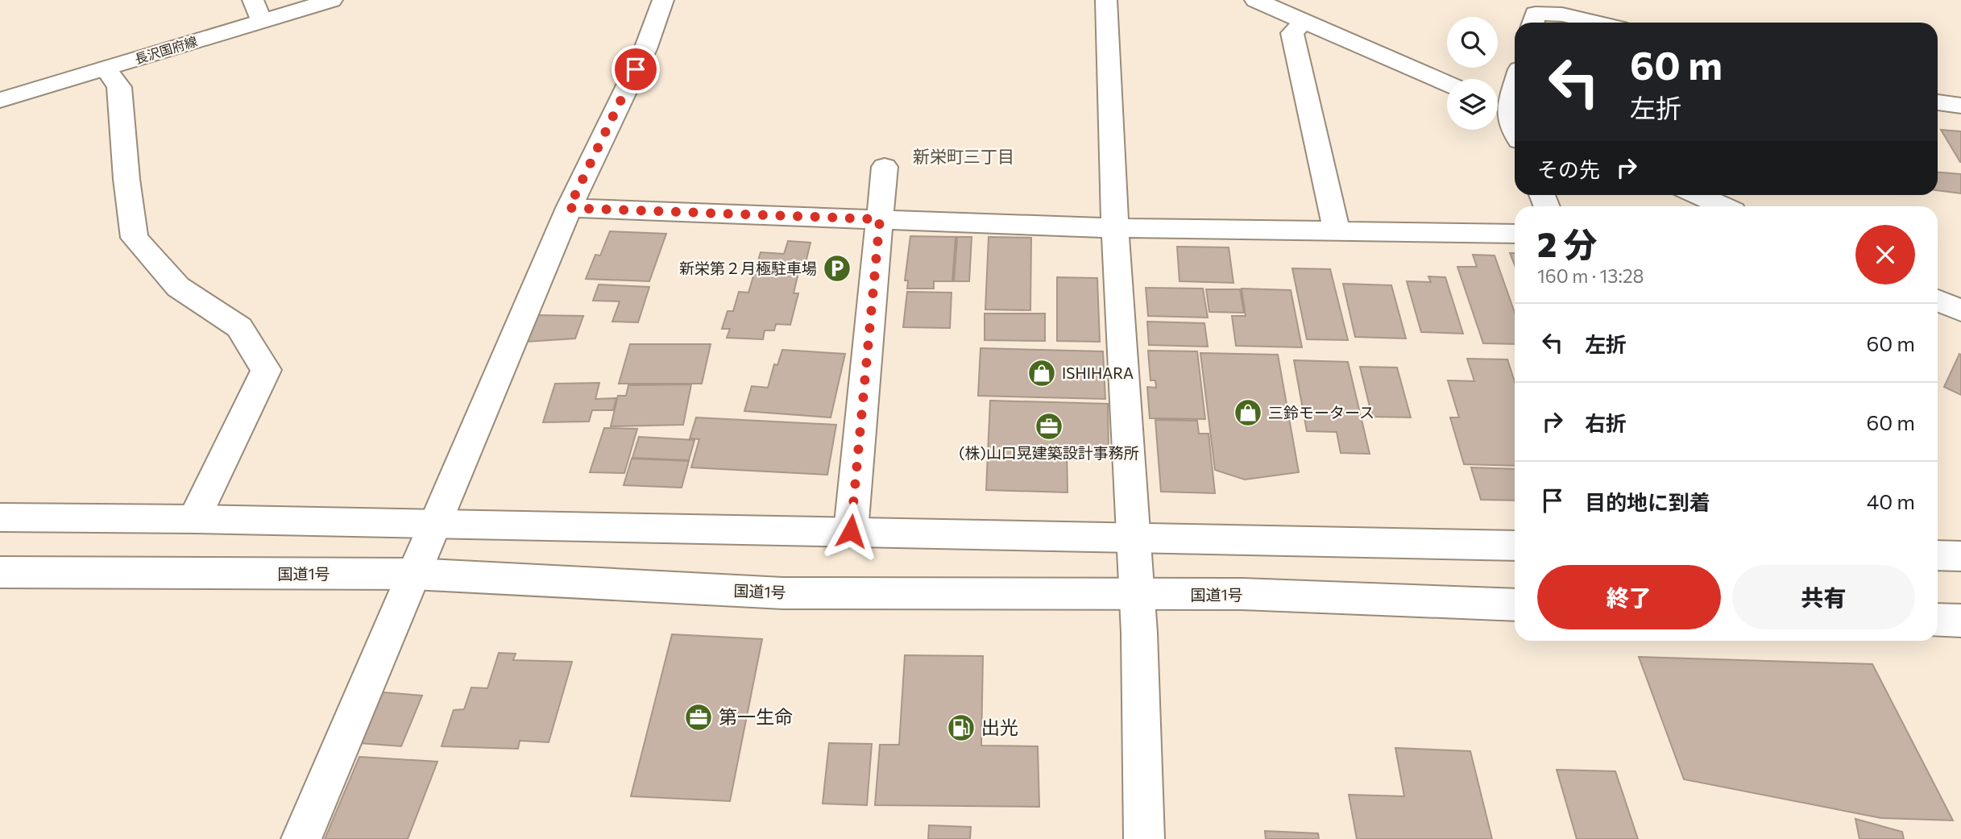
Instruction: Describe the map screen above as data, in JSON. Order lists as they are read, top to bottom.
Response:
{
  "streets": {
    "main road": ["長沢国府線", "国道1号"]
  },
  "districts": ["新栄町三丁目"],
  "places": {
    "parking": ["新栄第２月極駐車場"],
    "shop": ["ISHIHARA", "三鈴モータース"],
    "office": ["(株)山口晃建築設計事務所", "第一生命"],
    "fuel station": ["出光"]
  },
  "page": {
    "turn": ["60 m", "左折"],
    "then": "その先",
    "heading": ["2 分", "160 m · 13:28"],
    "list": [
      {
        "name": "左折",
        "value": "60 m"
      },
      {
        "name": "右折",
        "value": "60 m"
      },
      {
        "name": "目的地に到着",
        "value": "40 m"
      }
    ],
    "buttons": ["終了", "共有"]
  }
}
